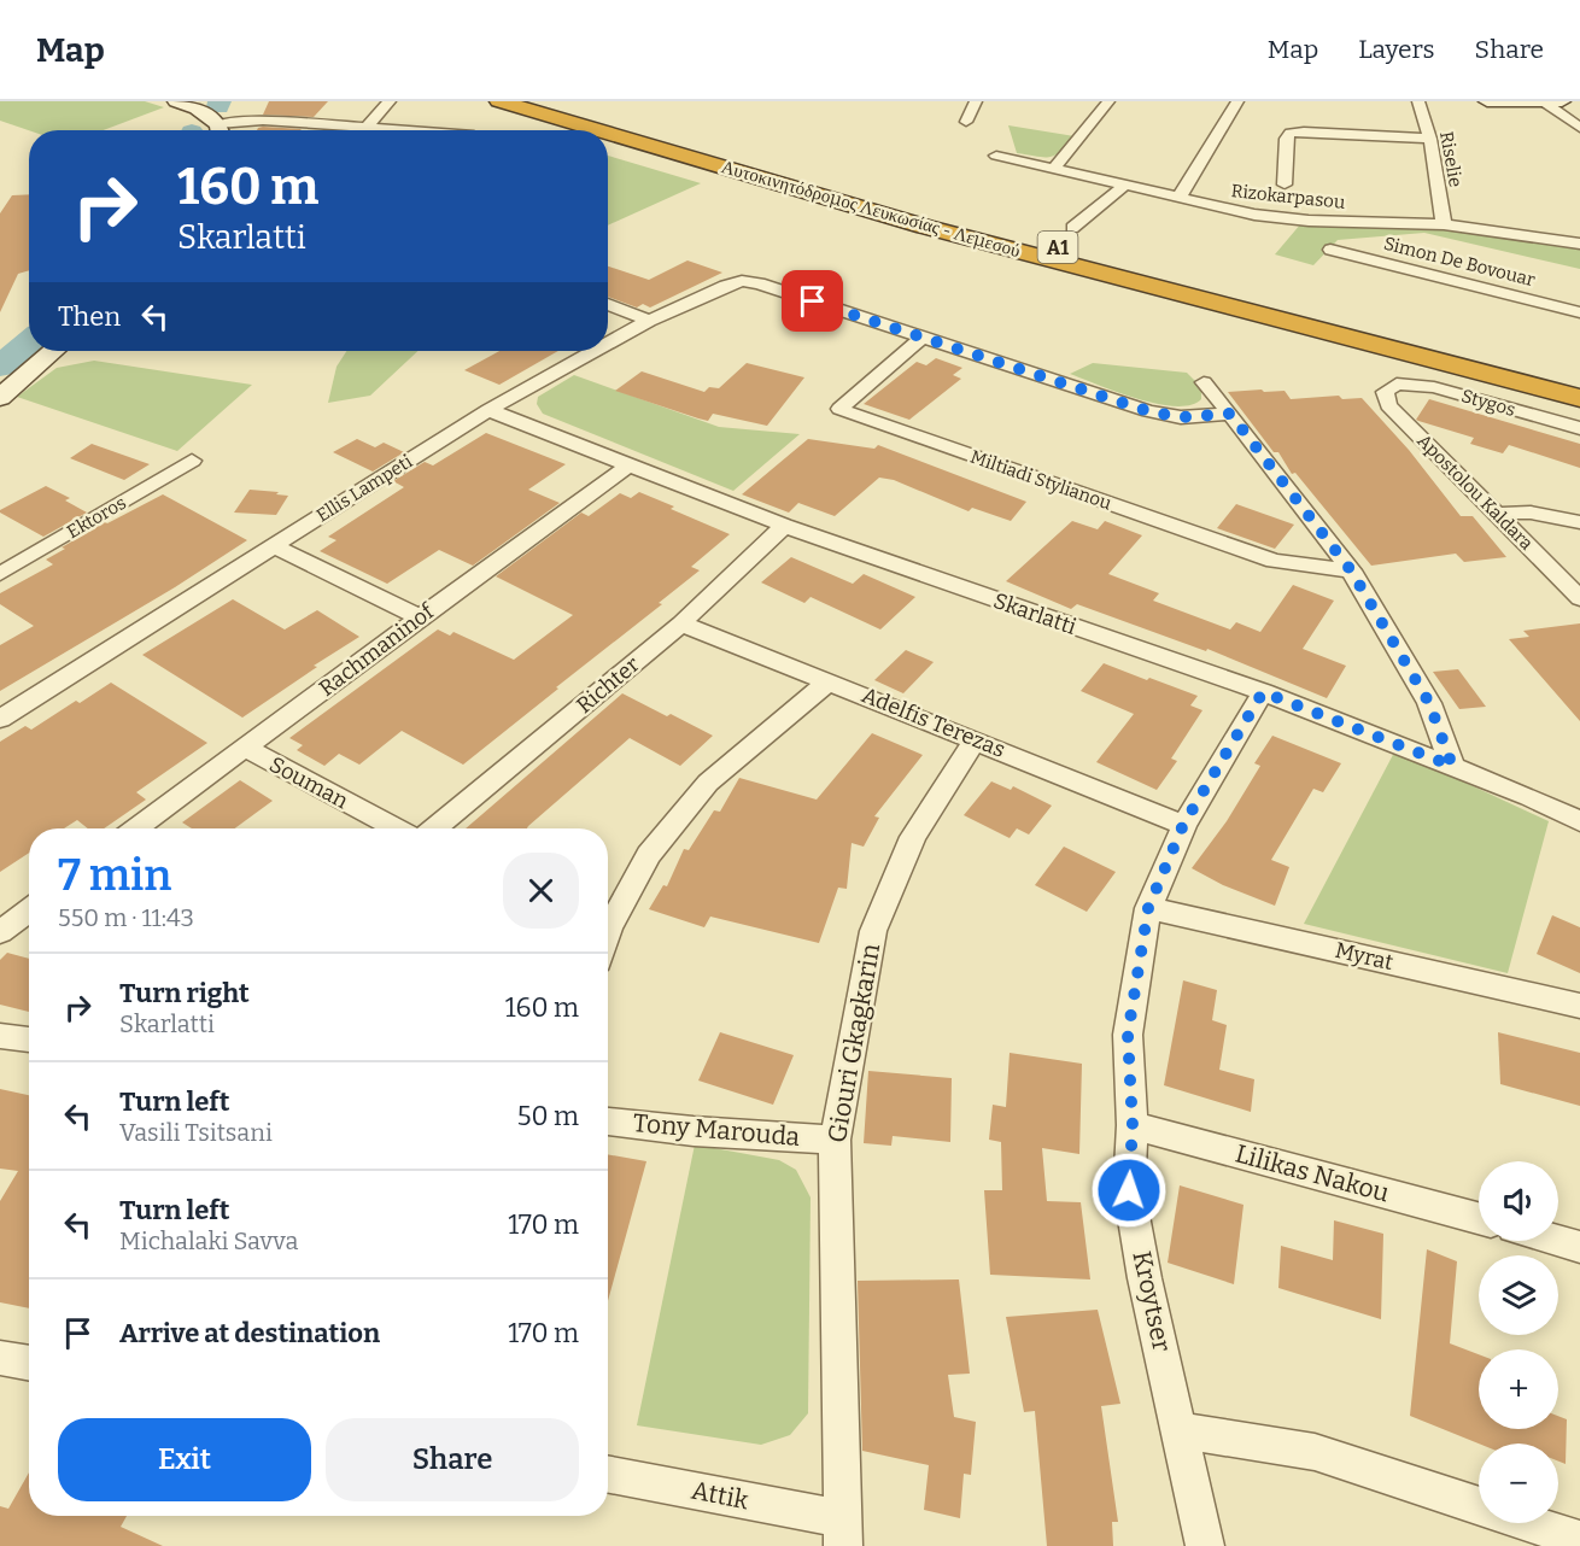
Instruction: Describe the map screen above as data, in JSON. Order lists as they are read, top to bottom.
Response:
{
  "streets": {
    "highway": ["Αυτοκινητόδρομος Λευκωσίας - Λεμεσού", "A1"],
    "street": [
      "Riselie",
      "Rizokarpasou",
      "Simon De Bovouar",
      "Stygos",
      "Miltiadi Stylianou",
      "Ellis Lampeti",
      "Apostolou Kaldara",
      "Ektoros",
      "Skarlatti",
      "Rachmaninof",
      "Richter",
      "Adelfis Terezas",
      "Souman",
      "Myrat",
      "Giouri Gkagkarin",
      "Tony Marouda",
      "Lilikas Nakou",
      "Kroytser",
      "Attik"
    ]
  },
  "crossings": [
    ["Riselie", "Rizokarpasou"],
    ["Stygos", "Apostolou Kaldara"],
    ["Miltiadi Stylianou", "Ellis Lampeti"],
    ["Ellis Lampeti", "Skarlatti"],
    ["Skarlatti", "Rachmaninof"],
    ["Skarlatti", "Richter"],
    ["Skarlatti", "Kroytser"],
    ["Rachmaninof", "Souman"],
    ["Richter", "Adelfis Terezas"],
    ["Adelfis Terezas", "Giouri Gkagkarin"],
    ["Adelfis Terezas", "Kroytser"],
    ["Myrat", "Kroytser"],
    ["Giouri Gkagkarin", "Tony Marouda"],
    ["Giouri Gkagkarin", "Attik"],
    ["Lilikas Nakou", "Kroytser"]
  ],
  "page": {
    "header": "Map",
    "nav": ["Map", "Layers", "Share"],
    "turn": ["160 m", "Skarlatti"],
    "then": "Then",
    "heading": ["7 min", "550 m · 11:43"],
    "list": [
      {
        "name": "Turn right",
        "note": "Skarlatti",
        "value": "160 m"
      },
      {
        "name": "Turn left",
        "note": "Vasili Tsitsani",
        "value": "50 m"
      },
      {
        "name": "Turn left",
        "note": "Michalaki Savva",
        "value": "170 m"
      },
      {
        "name": "Arrive at destination",
        "value": "170 m"
      }
    ],
    "map_buttons": ["+", "−"],
    "buttons": ["Exit", "Share"]
  }
}
